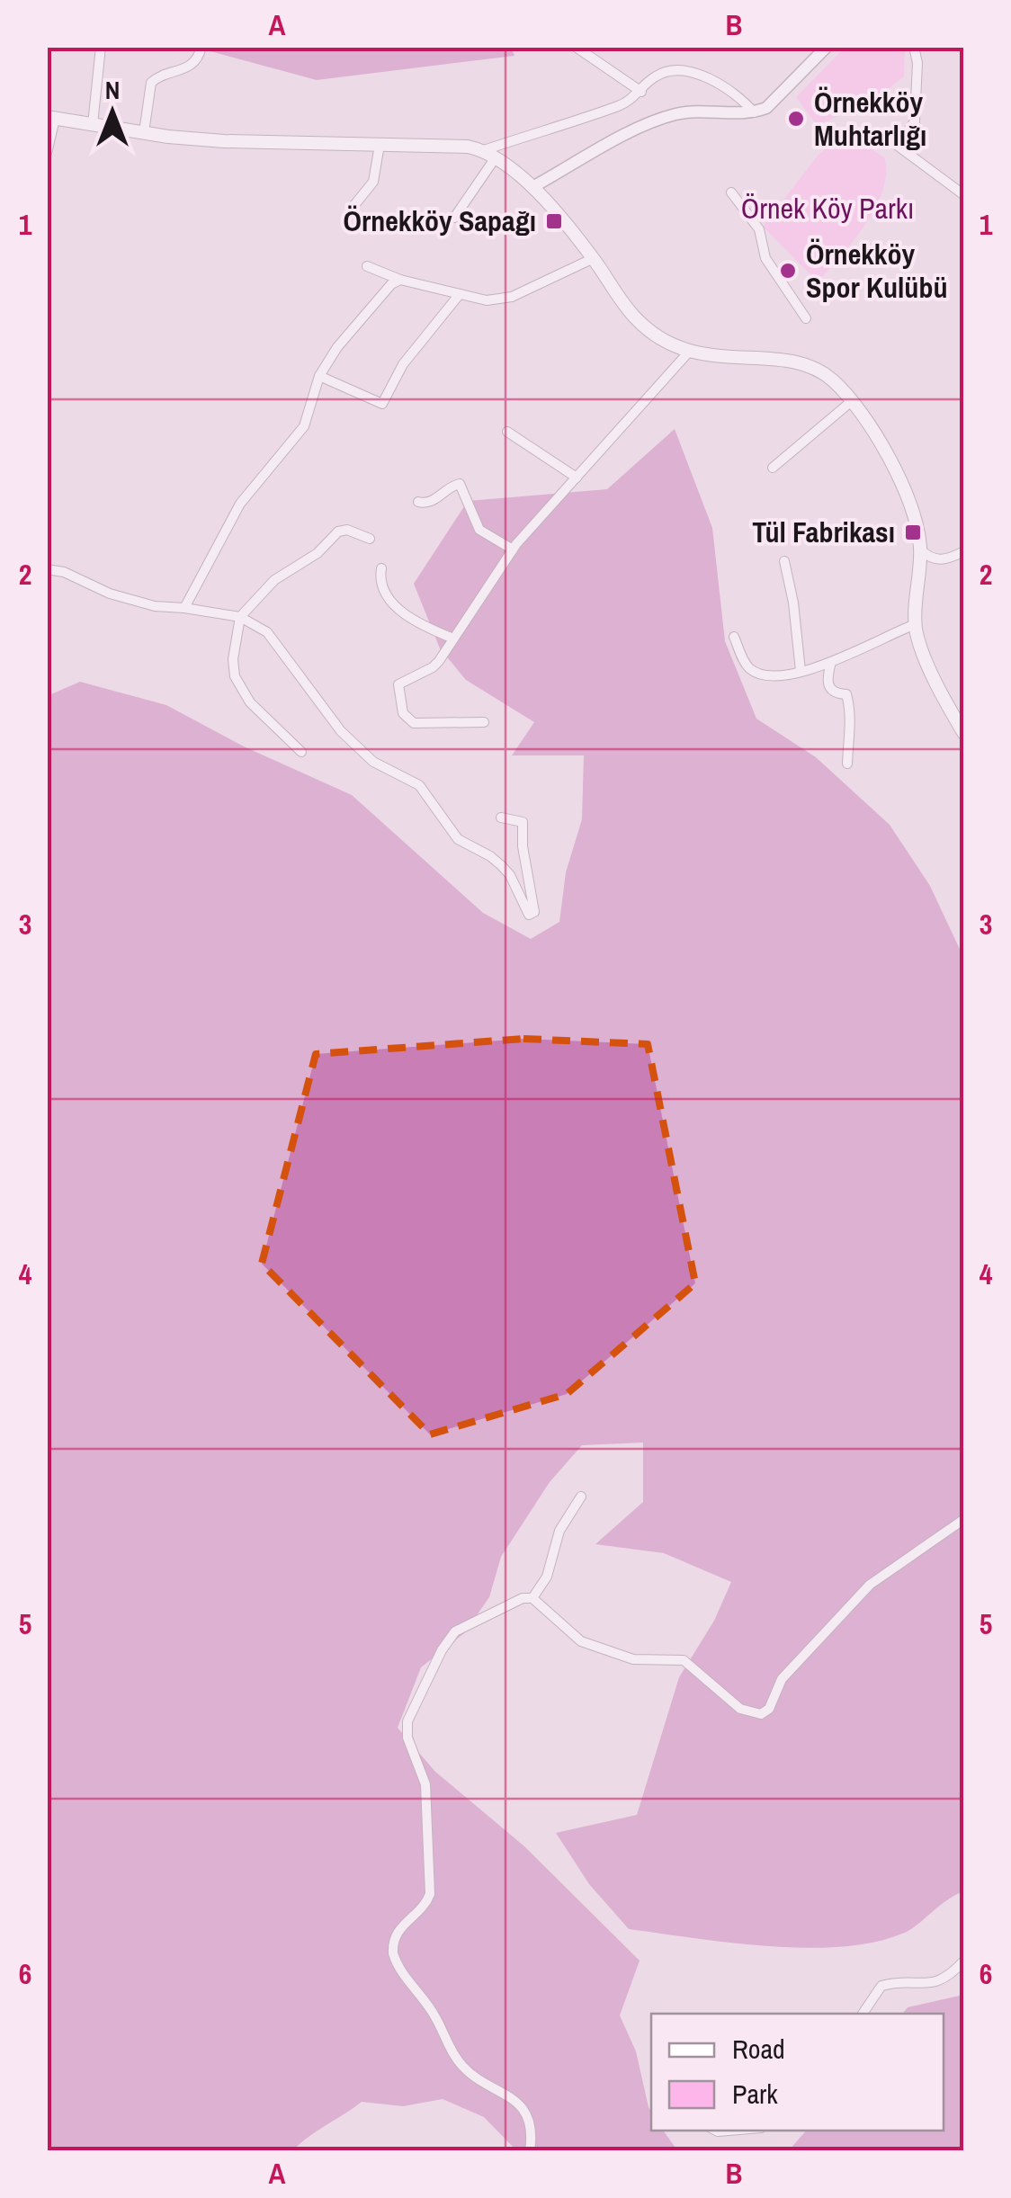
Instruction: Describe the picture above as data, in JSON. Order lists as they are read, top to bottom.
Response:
{
  "parks": ["Örnek Köy Parkı"],
  "places": {
    "other": ["Örnekköy Muhtarlığı", "Örnekköy Spor Kulübü"],
    "transit": ["Örnekköy Sapağı", "Tül Fabrikası"]
  },
  "legend": ["Road", "Park"],
  "north": "top",
  "grid": {
    "columns": ["A", "B"],
    "rows": [
      "1",
      "2",
      "3",
      "4",
      "5",
      "6"
    ]
  }
}
